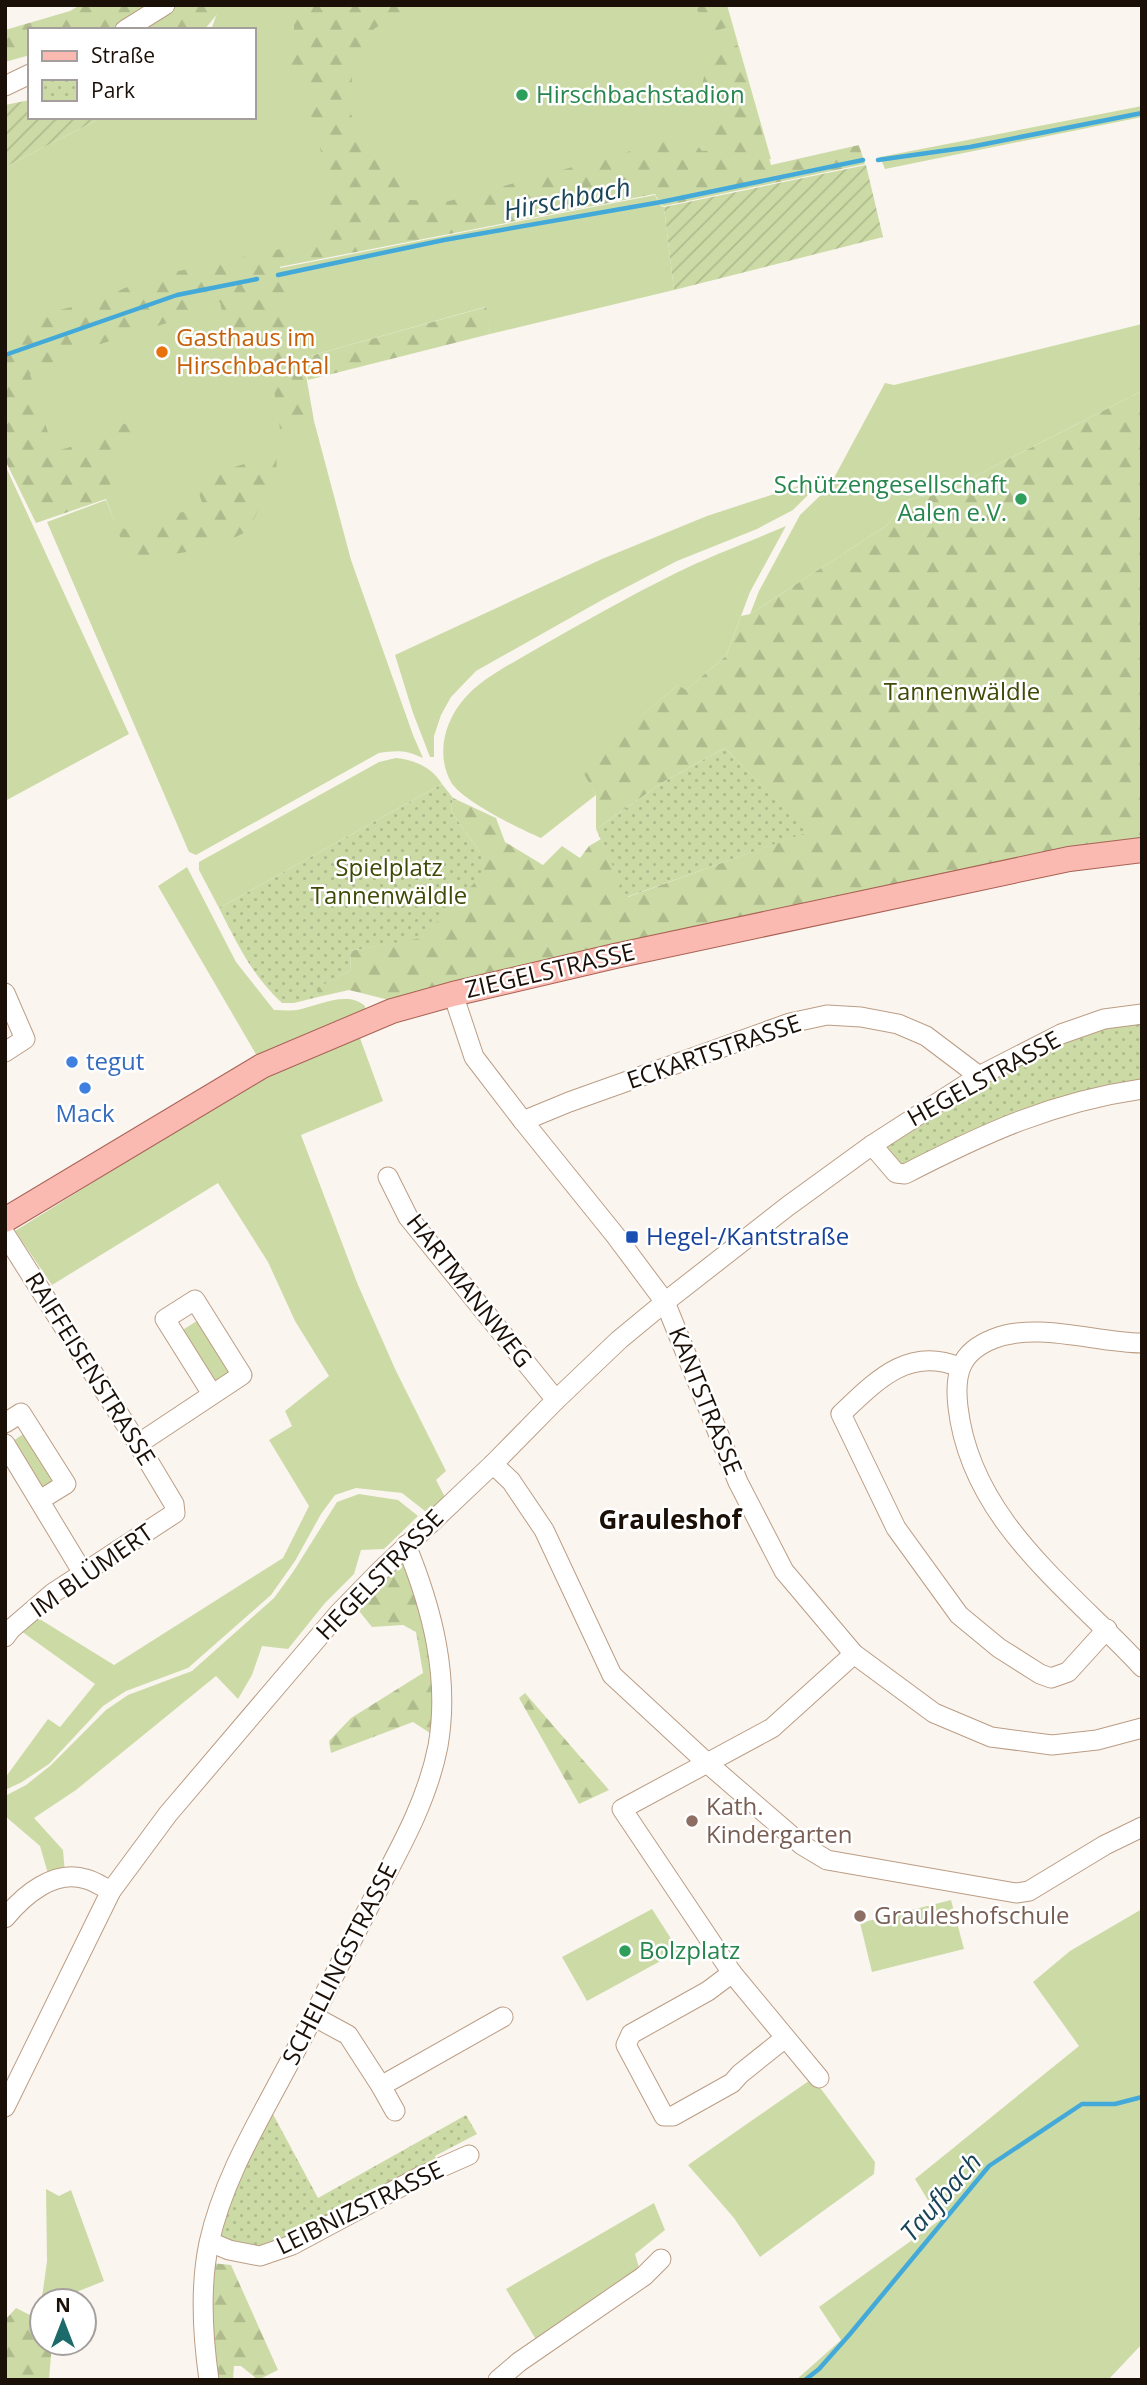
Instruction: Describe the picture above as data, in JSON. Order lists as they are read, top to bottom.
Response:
{
  "streets": {
    "main road": ["ZIEGELSTRASSE"],
    "street": [
      "ECKARTSTRASSE",
      "HEGELSTRASSE",
      "HARTMANNWEG",
      "RAIFFEISENSTRASSE",
      "KANTSTRASSE",
      "IM BLÜMERT",
      "SCHELLINGSTRASSE",
      "LEIBNIZSTRASSE"
    ]
  },
  "crossings": [
    ["ZIEGELSTRASSE", "KANTSTRASSE"],
    ["ECKARTSTRASSE", "HEGELSTRASSE"],
    ["ECKARTSTRASSE", "KANTSTRASSE"],
    ["HEGELSTRASSE", "HARTMANNWEG"],
    ["HEGELSTRASSE", "KANTSTRASSE"],
    ["HEGELSTRASSE", "SCHELLINGSTRASSE"],
    ["RAIFFEISENSTRASSE", "IM BLÜMERT"],
    ["SCHELLINGSTRASSE", "LEIBNIZSTRASSE"]
  ],
  "districts": ["Grauleshof"],
  "water": ["Hirschbach", "Taufbach"],
  "parks": ["Tannenwäldle", "Spielplatz Tannenwäldle"],
  "places": {
    "other": [
      "Hirschbachstadion",
      "Gasthaus im Hirschbachtal",
      "Schützengesellschaft Aalen e.V.",
      "tegut",
      "Mack",
      "Kath. Kindergarten",
      "Grauleshofschule",
      "Bolzplatz"
    ],
    "transit": ["Hegel-/Kantstraße"]
  },
  "legend": ["Straße", "Park"],
  "north": "top"
}
